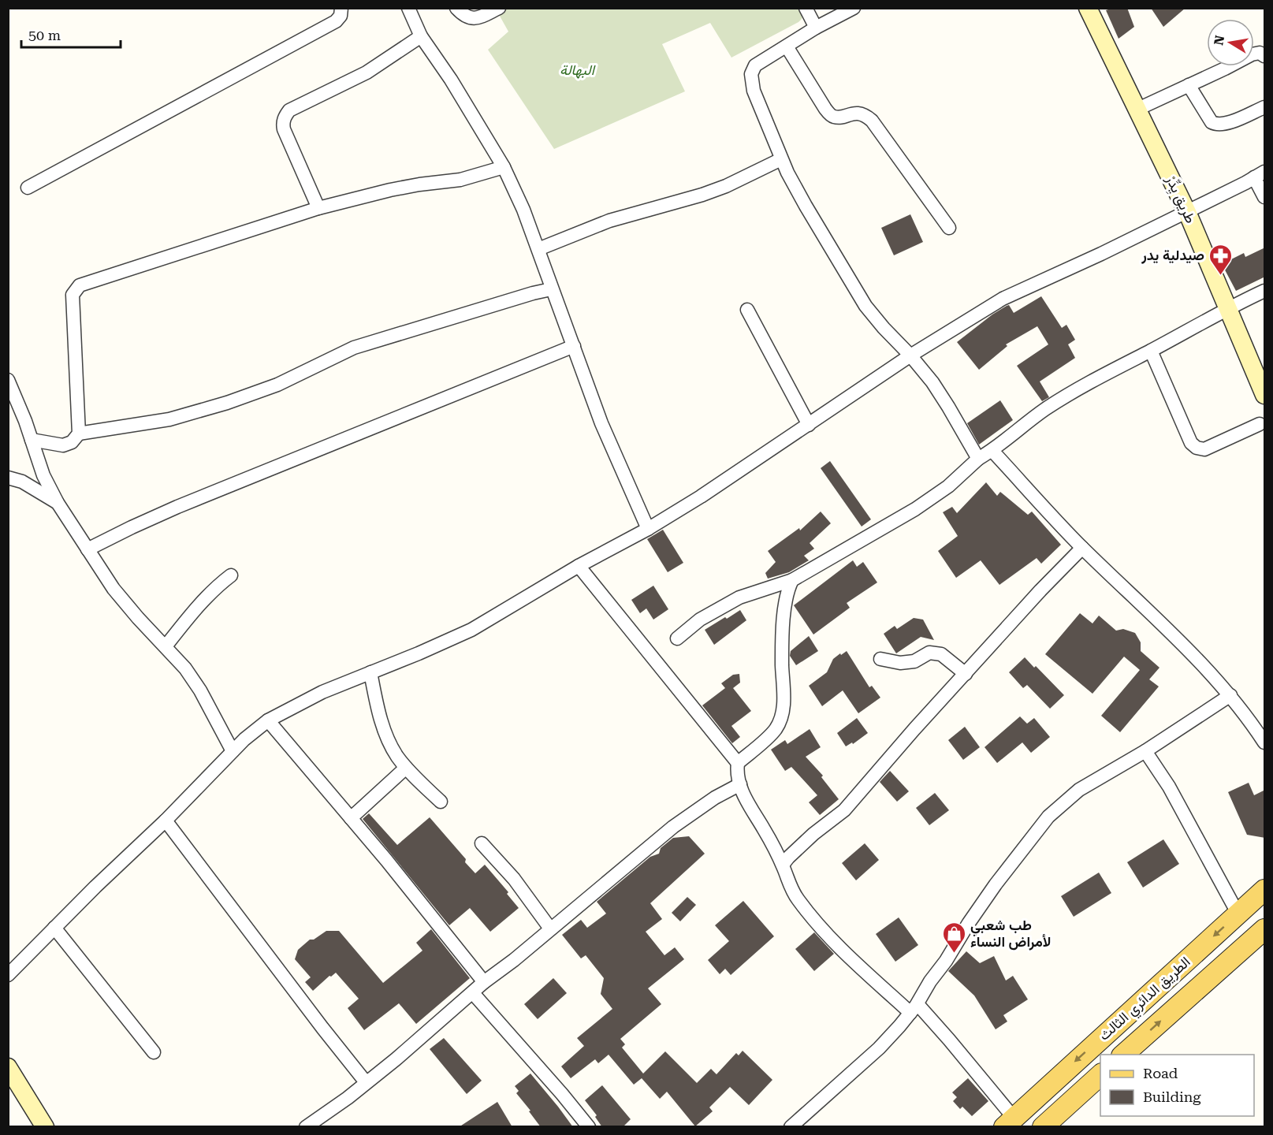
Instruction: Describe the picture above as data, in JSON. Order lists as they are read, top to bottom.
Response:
{
  "streets": {
    "main road": ["الطريق الدائري الثالث"],
    "street": ["طريق يِدِّرْ"]
  },
  "parks": ["البهالة"],
  "places": {
    "pharmacy": ["صيدلية يدر"],
    "shop": ["طب شعبي لأمراض النساء"]
  },
  "legend": ["Road", "Building"],
  "scale_bar": "50 m",
  "north": "left"
}
